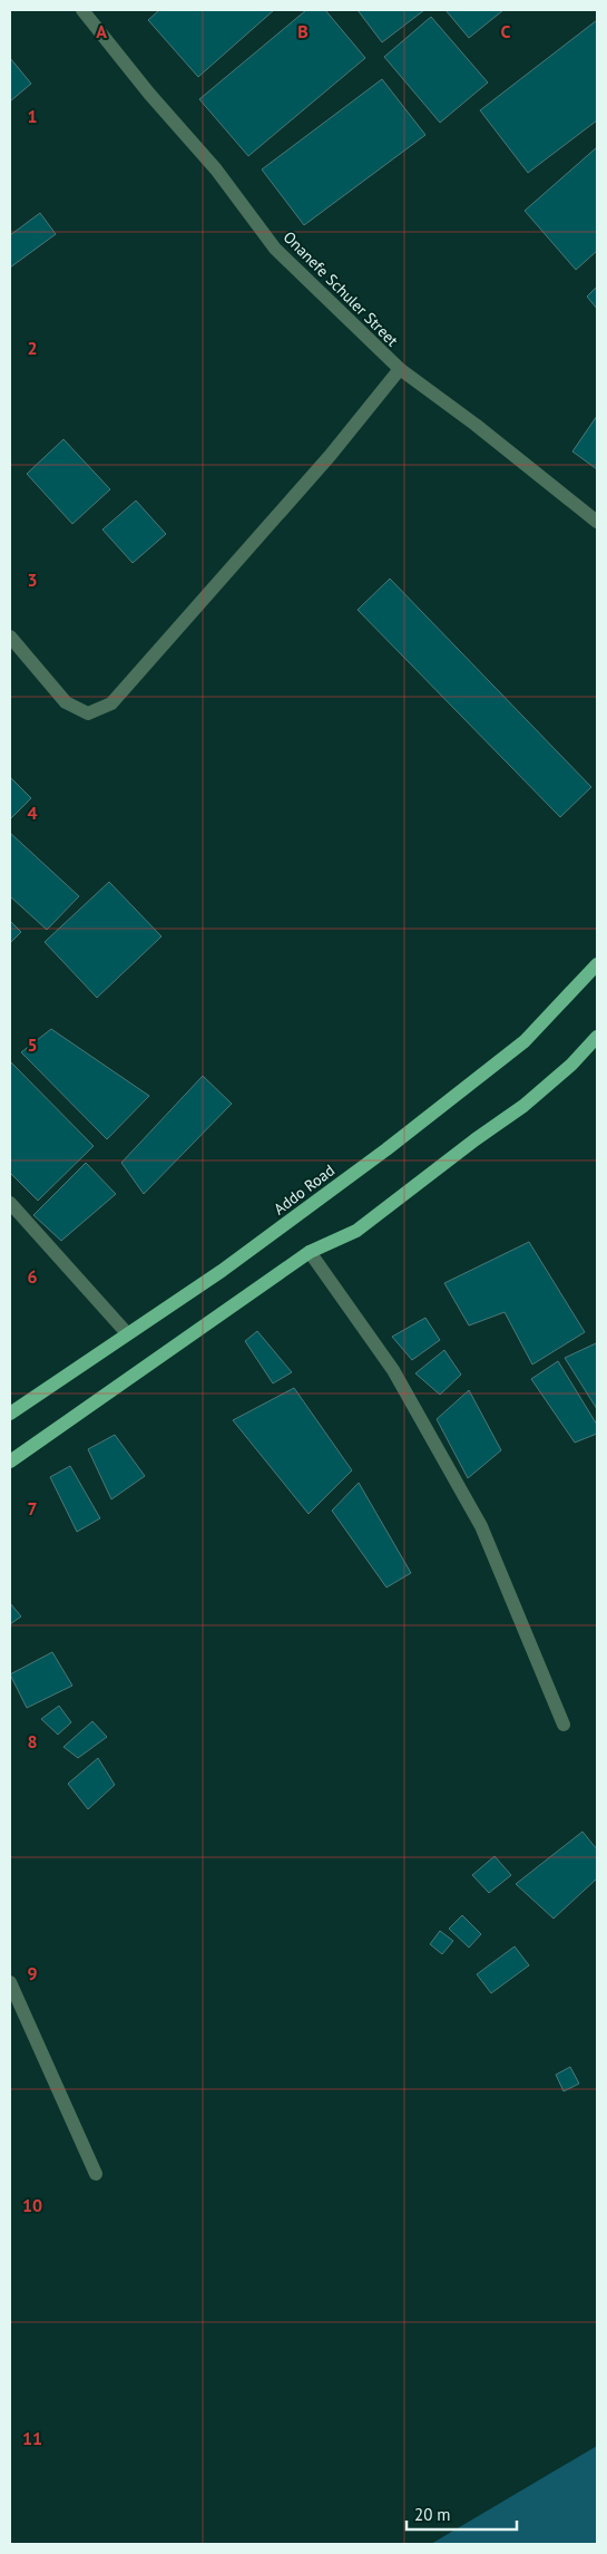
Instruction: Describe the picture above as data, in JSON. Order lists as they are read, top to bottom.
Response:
{
  "streets": {
    "main road": ["Addo Road"],
    "street": ["Onanefe Schuler Street"]
  },
  "scale_bar": "20 m",
  "grid": {
    "columns": ["A", "B", "C"],
    "rows": [
      "1",
      "2",
      "3",
      "4",
      "5",
      "6",
      "7",
      "8",
      "9",
      "10",
      "11"
    ]
  }
}
